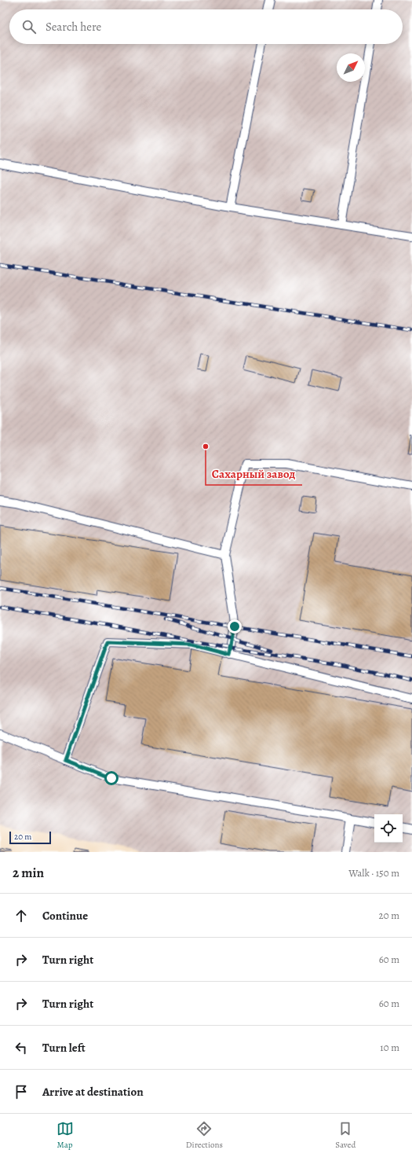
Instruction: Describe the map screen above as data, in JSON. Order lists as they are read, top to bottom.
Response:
{
  "places": ["Сахарный завод"],
  "scale_bar": "20 m",
  "north": "top right",
  "page": {
    "search": "Search here",
    "scale": "20 m",
    "heading": ["2 min", "Walk · 150 m"],
    "list": [
      ["Continue", "20 m"],
      ["Turn right", "60 m"],
      ["Turn right", "60 m"],
      ["Turn left", "10 m"],
      "Arrive at destination"
    ],
    "nav": ["Map", "Directions", "Saved"]
  }
}
